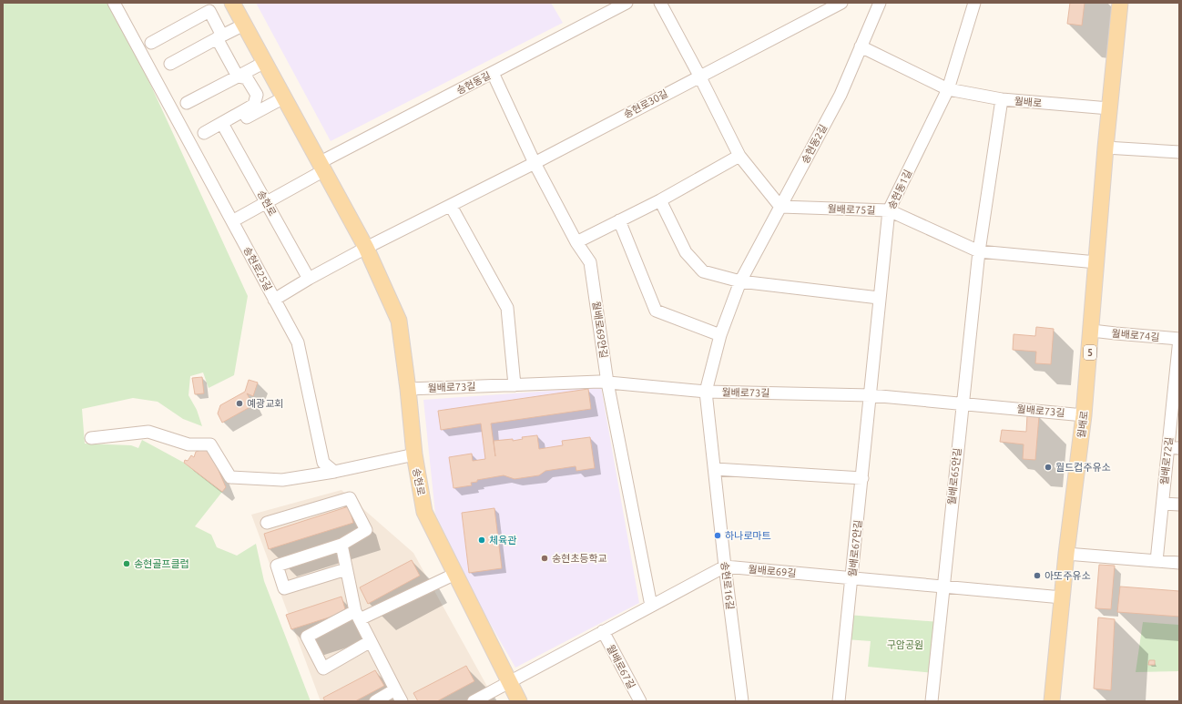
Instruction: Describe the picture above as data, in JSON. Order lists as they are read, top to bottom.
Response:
{
  "streets": {
    "main road": ["월배로", "송현로", "5"],
    "street": [
      "송현동길",
      "송현로30길",
      "송현동2길",
      "송현동1길",
      "월배로75길",
      "송현로25길",
      "월배로69안길",
      "월배로74길",
      "월배로73길",
      "월배로72길",
      "월배로65안길",
      "월배로67안길",
      "월배로69길",
      "송현로16길",
      "월배로67길"
    ]
  },
  "crossings": [
    ["송현동길", "송현로"],
    ["송현동길", "송현로25길"],
    ["송현동길", "월배로69안길"],
    ["월배로", "송현동1길"],
    ["월배로", "월배로75길"],
    ["월배로", "월배로74길"],
    ["월배로", "월배로73길"],
    ["월배로", "월배로69길"],
    ["송현로30길", "송현로"],
    ["송현로30길", "월배로69안길"],
    ["송현동2길", "월배로75길"],
    ["송현동2길", "월배로73길"],
    ["송현동2길", "송현로16길"],
    ["송현동1길", "월배로75길"],
    ["송현동1길", "월배로73길"],
    ["송현동1길", "월배로67안길"],
    ["송현로", "월배로73길"],
    ["월배로75길", "월배로65안길"],
    ["월배로69안길", "월배로73길"],
    ["월배로74길", "월배로72길"],
    ["월배로73길", "월배로65안길"],
    ["월배로73길", "월배로67안길"],
    ["월배로73길", "송현로16길"],
    ["월배로65안길", "월배로69길"],
    ["월배로67안길", "월배로69길"],
    ["월배로69길", "송현로16길"]
  ],
  "parks": ["구암공원"],
  "places": [
    "예광교회",
    "월드컵주유소",
    "하나로마트",
    "체육관",
    "송현초등학교",
    "송현골프클럽",
    "아또주유소"
  ]
}
